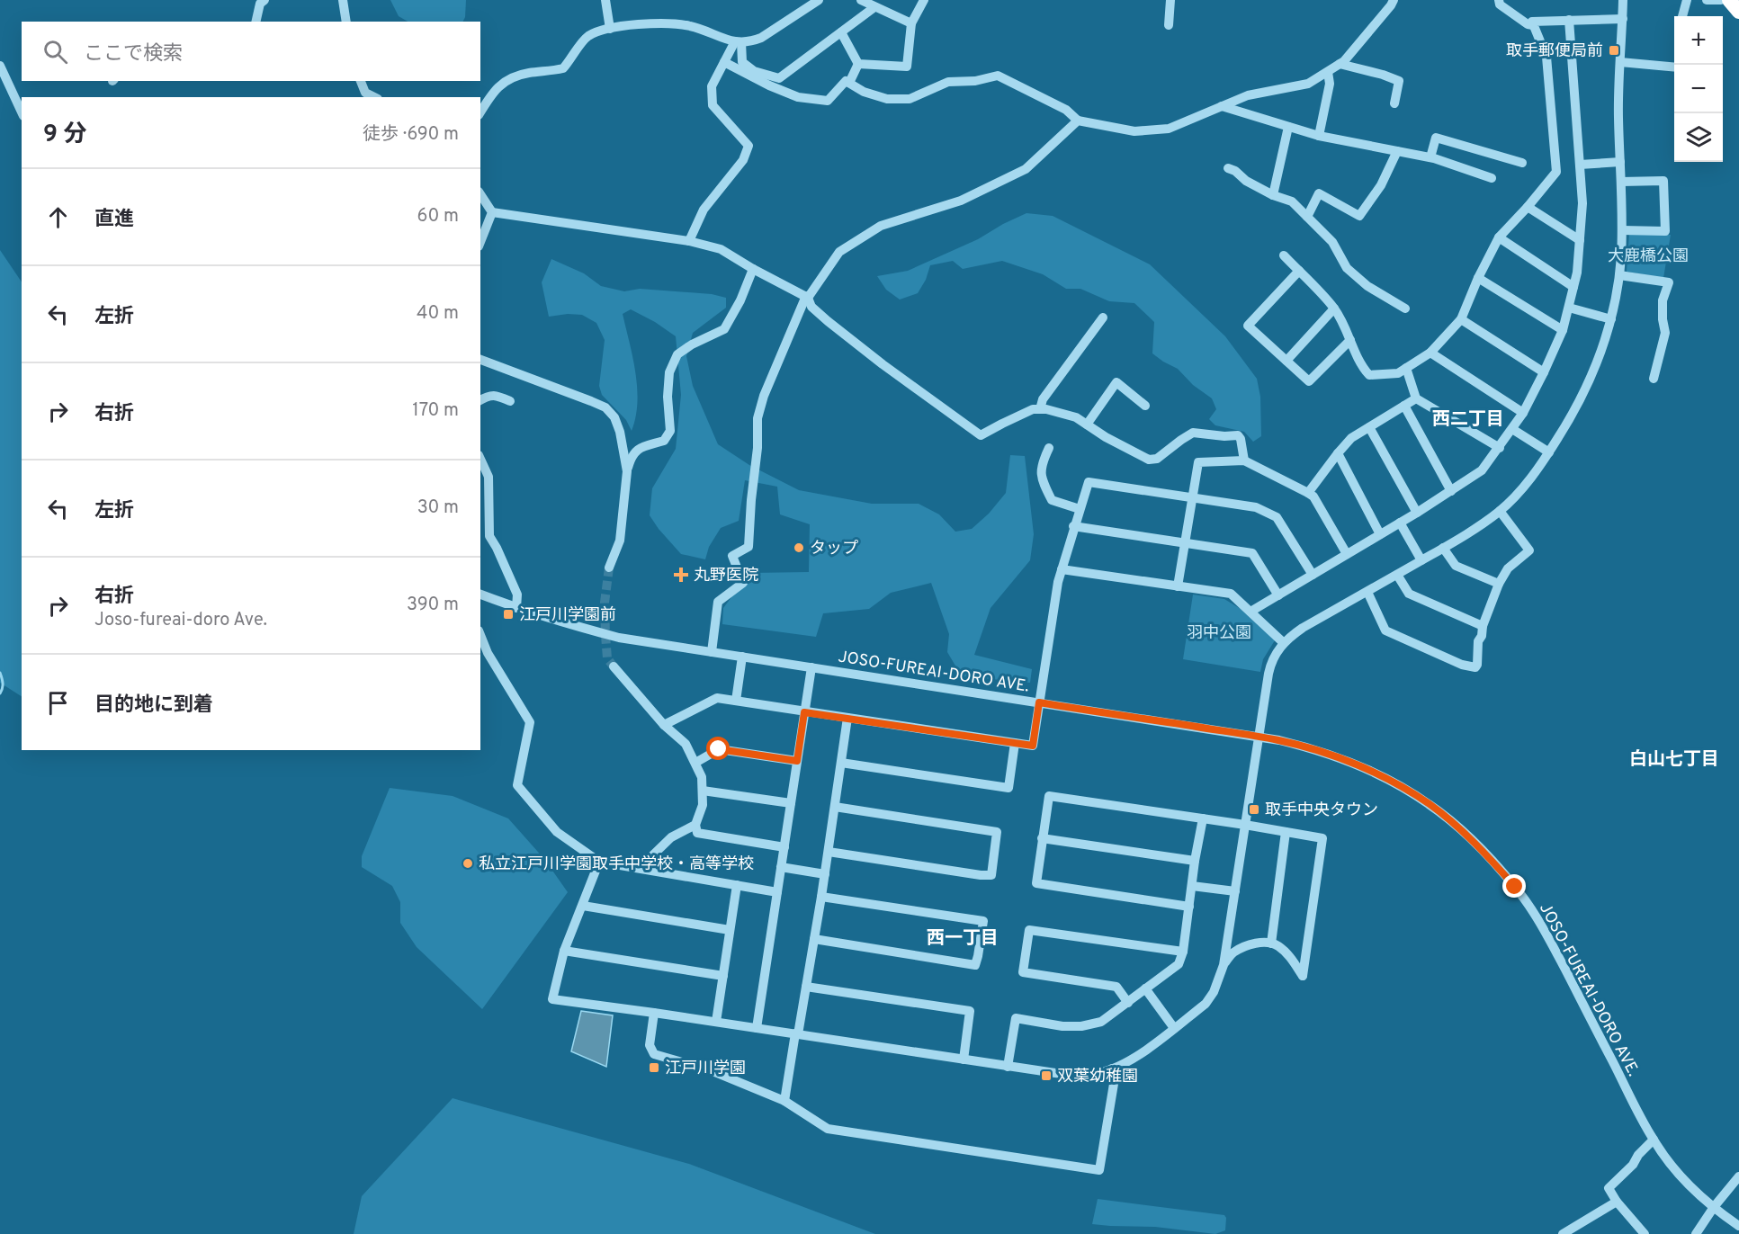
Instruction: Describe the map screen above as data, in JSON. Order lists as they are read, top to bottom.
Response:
{
  "streets": {
    "street": ["JOSO-FUREAI-DORO AVE."]
  },
  "districts": ["西二丁目", "白山七丁目", "西一丁目"],
  "parks": ["大鹿橋公園", "羽中公園"],
  "places": {
    "transit": [
      "取手郵便局前",
      "江戸川学園前",
      "取手中央タウン",
      "江戸川学園",
      "双葉幼稚園"
    ],
    "other": ["タップ", "私立江戸川学園取手中学校・高等学校"],
    "health": ["丸野医院"]
  },
  "page": {
    "map_buttons": ["+", "−"],
    "search": "ここで検索",
    "heading": ["9 分", "徒歩 · 690 m"],
    "list": [
      ["直進", "60 m"],
      ["左折", "40 m"],
      ["右折", "170 m"],
      ["左折", "30 m"],
      ["右折", "Joso-fureai-doro Ave.", "390 m"],
      "目的地に到着"
    ]
  }
}
